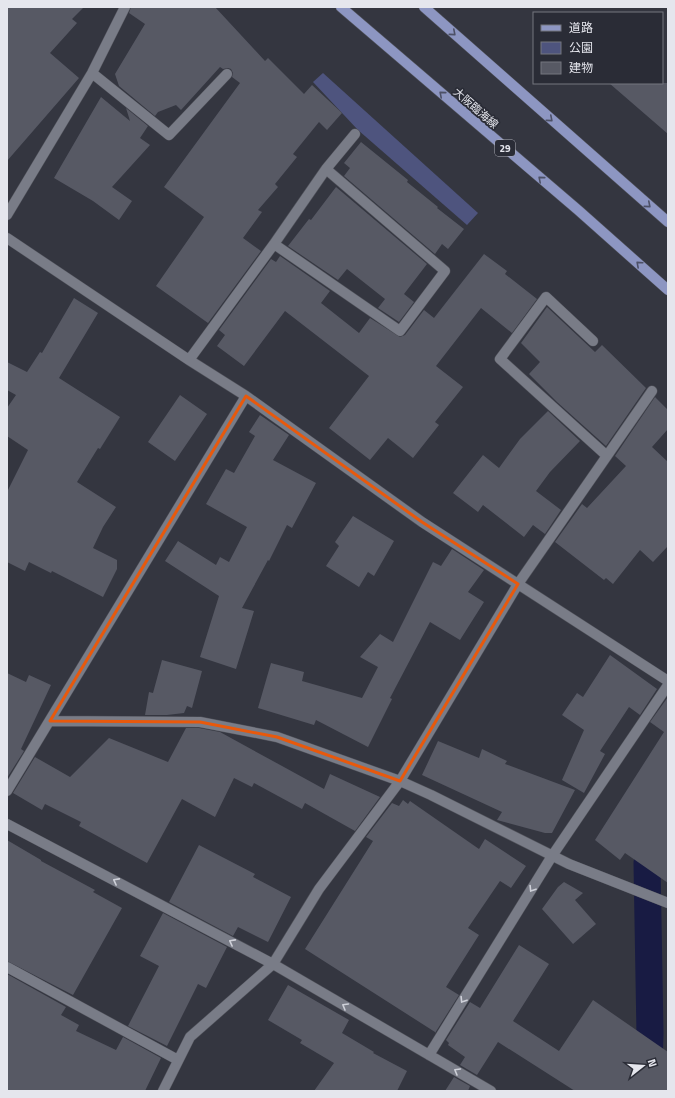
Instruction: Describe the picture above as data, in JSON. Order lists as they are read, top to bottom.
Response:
{
  "streets": {
    "main road": ["大阪臨海線", "29"]
  },
  "legend": ["道路", "公園", "建物"],
  "north": "right"
}
